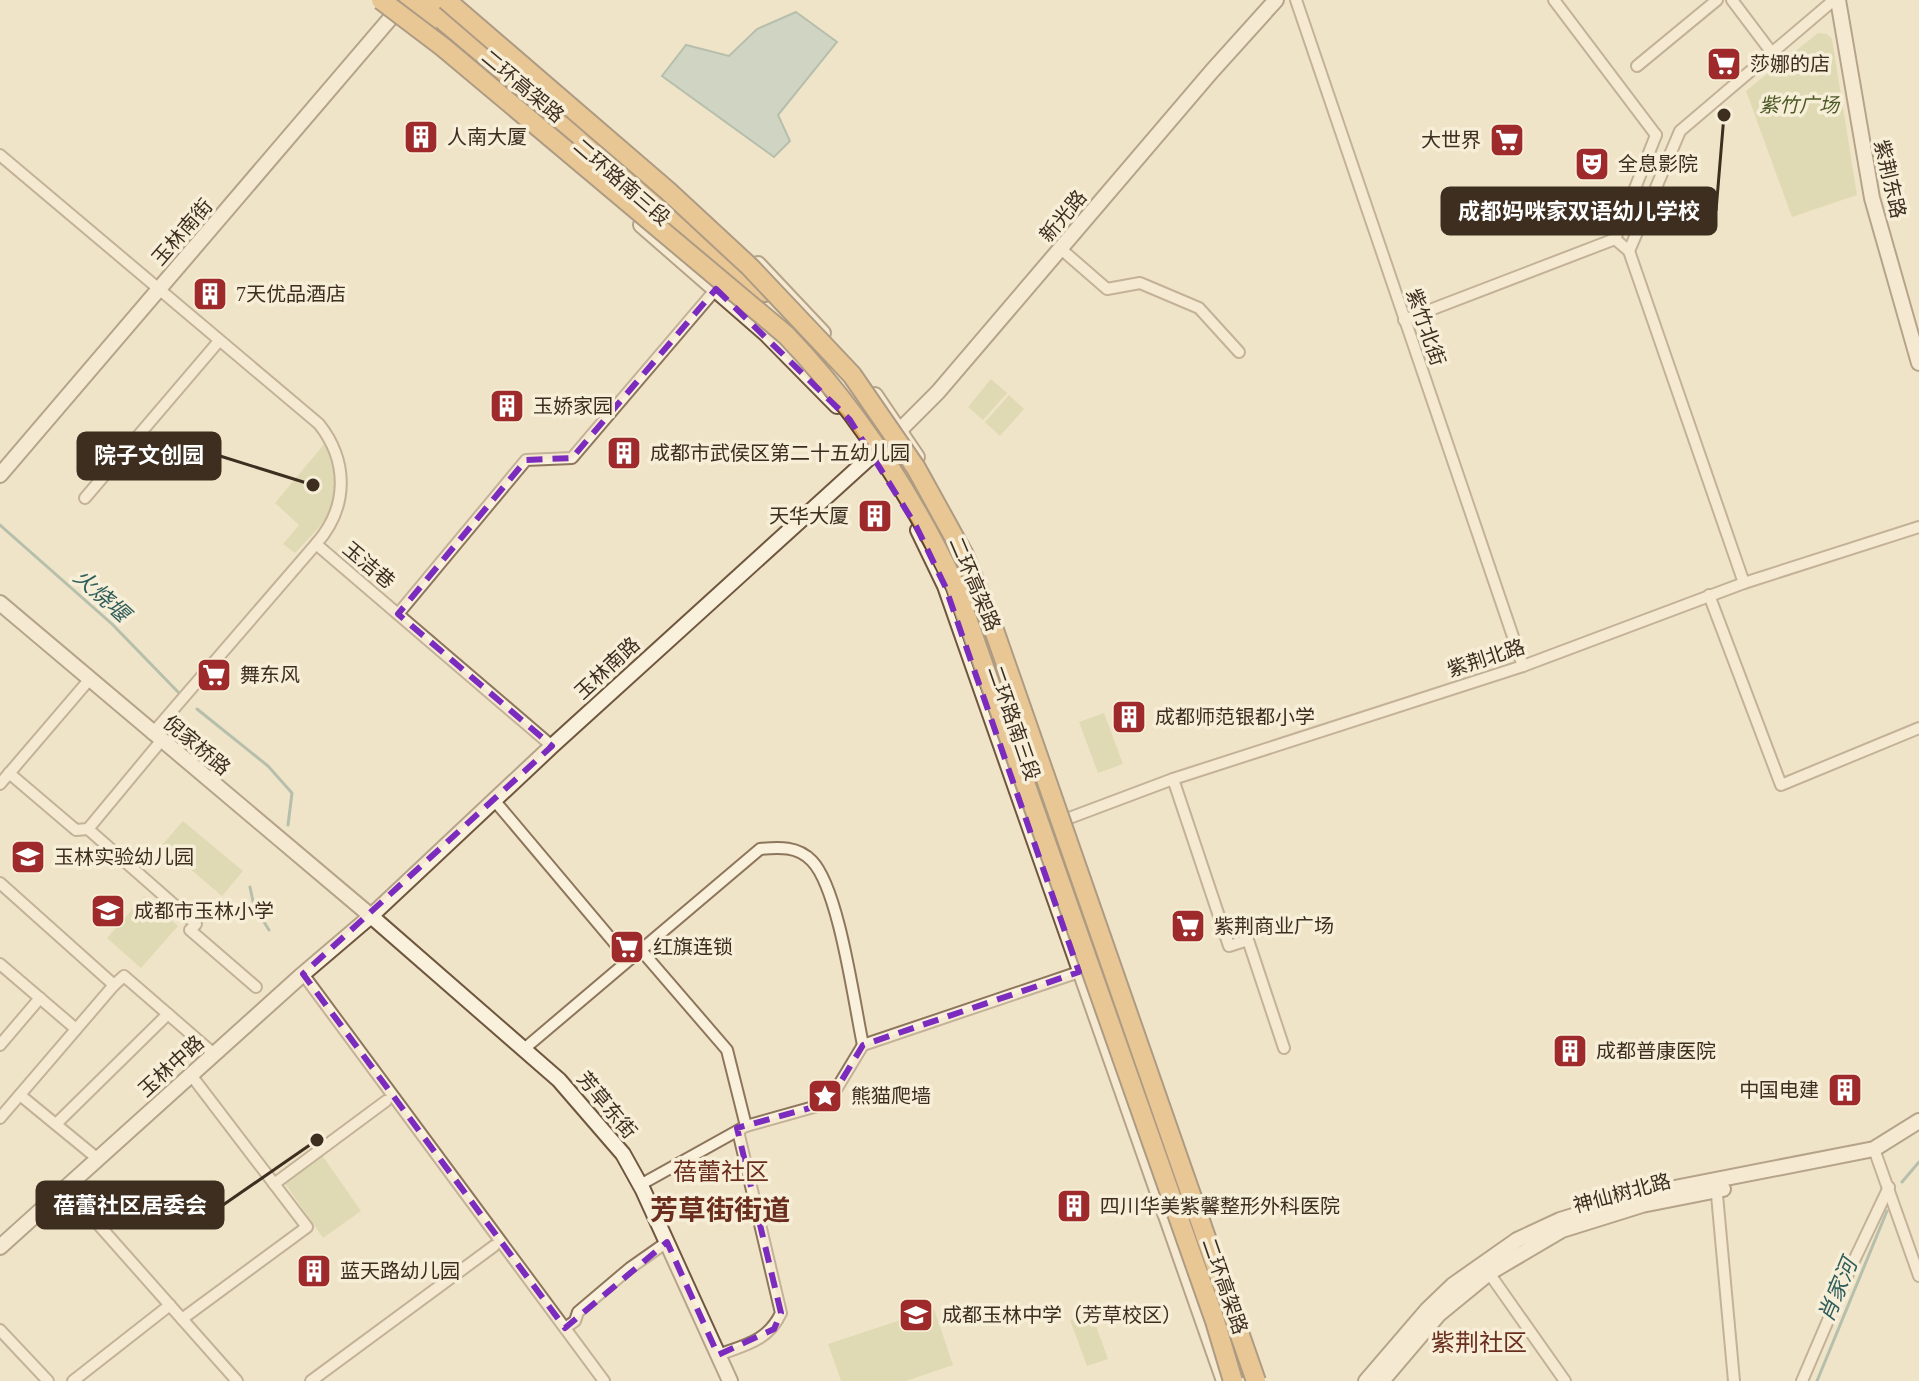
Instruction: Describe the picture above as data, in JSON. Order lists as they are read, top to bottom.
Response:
{
  "streets": {
    "highway": ["二环高架路"],
    "main road": [
      "紫荆东路",
      "二环路南三段",
      "新光路",
      "玉林南街",
      "玉林南路",
      "倪家桥路",
      "玉林中路",
      "芳草东街",
      "神仙树北路"
    ],
    "street": ["紫竹北街", "玉洁巷", "紫荆北路"]
  },
  "crossings": [
    ["二环高架路", "二环路南三段"],
    ["二环高架路", "玉林南街"],
    ["二环路南三段", "新光路"],
    ["二环路南三段", "玉林南街"],
    ["二环路南三段", "紫荆北路"],
    ["二环路南三段", "玉林南路"],
    ["新光路", "玉林南路"],
    ["紫竹北街", "紫荆北路"],
    ["玉洁巷", "玉林南路"],
    ["玉洁巷", "倪家桥路"],
    ["玉林南路", "倪家桥路"],
    ["玉林南路", "玉林中路"],
    ["玉林南路", "芳草东街"],
    ["倪家桥路", "玉林中路"],
    ["倪家桥路", "芳草东街"],
    ["玉林中路", "芳草东街"]
  ],
  "districts": ["蓓蕾社区", "芳草街街道", "紫荆社区"],
  "water": ["火烧堰", "肖家河"],
  "parks": ["紫竹广场"],
  "places": {
    "supermarket": [
      "莎娜的店",
      "大世界",
      "舞东风",
      "紫荆商业广场",
      "红旗连锁"
    ],
    "other": ["成都妈咪家双语幼儿学校", "院子文创园", "蓓蕾社区居委会"],
    "building": [
      "人南大厦",
      "7天优品酒店",
      "玉娇家园",
      "成都市武侯区第二十五幼儿园",
      "天华大厦",
      "成都师范银都小学",
      "成都普康医院",
      "中国电建",
      "四川华美紫馨整形外科医院",
      "蓝天路幼儿园"
    ],
    "theatre": ["全息影院"],
    "school or university": ["玉林实验幼儿园", "成都市玉林小学", "成都玉林中学（芳草校区）"],
    "place": ["熊猫爬墙"]
  }
}
